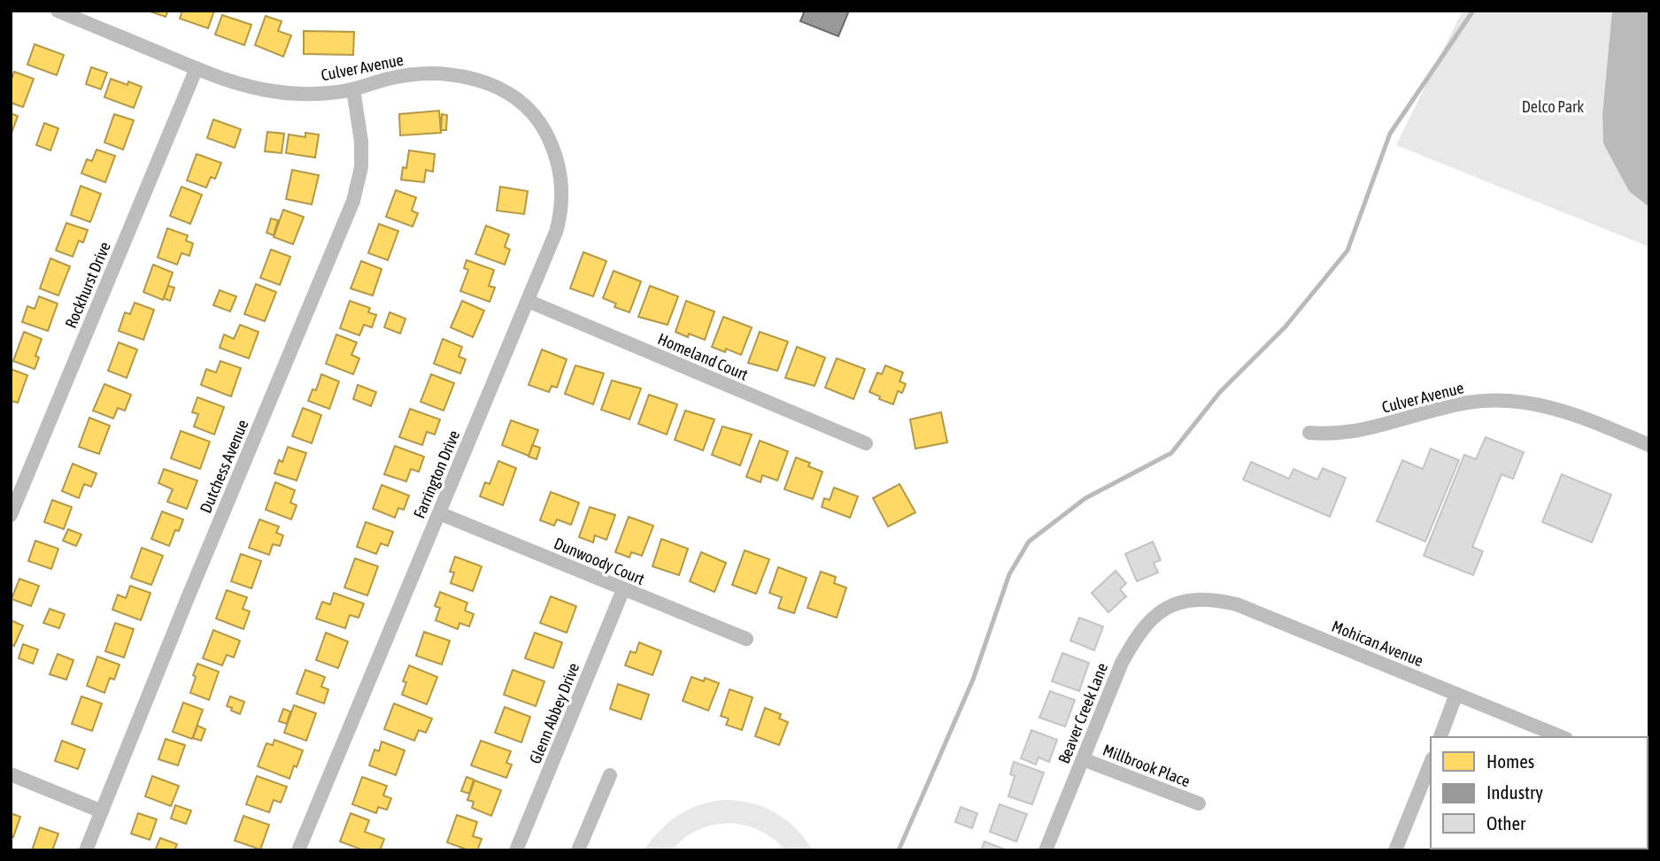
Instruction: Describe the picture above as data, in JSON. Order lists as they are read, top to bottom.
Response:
{
  "streets": {
    "street": [
      "Culver Avenue",
      "Rockhurst Drive",
      "Homeland Court",
      "Dutchess Avenue",
      "Farrington Drive",
      "Dunwoody Court",
      "Mohican Avenue",
      "Glenn Abbey Drive",
      "Beaver Creek Lane",
      "Millbrook Place"
    ]
  },
  "crossings": [
    ["Culver Avenue", "Rockhurst Drive"],
    ["Culver Avenue", "Dutchess Avenue"],
    ["Culver Avenue", "Farrington Drive"],
    ["Homeland Court", "Farrington Drive"],
    ["Farrington Drive", "Dunwoody Court"],
    ["Dunwoody Court", "Glenn Abbey Drive"],
    ["Mohican Avenue", "Beaver Creek Lane"],
    ["Beaver Creek Lane", "Millbrook Place"]
  ],
  "parks": ["Delco Park"],
  "legend": ["Homes", "Industry", "Other"]
}
